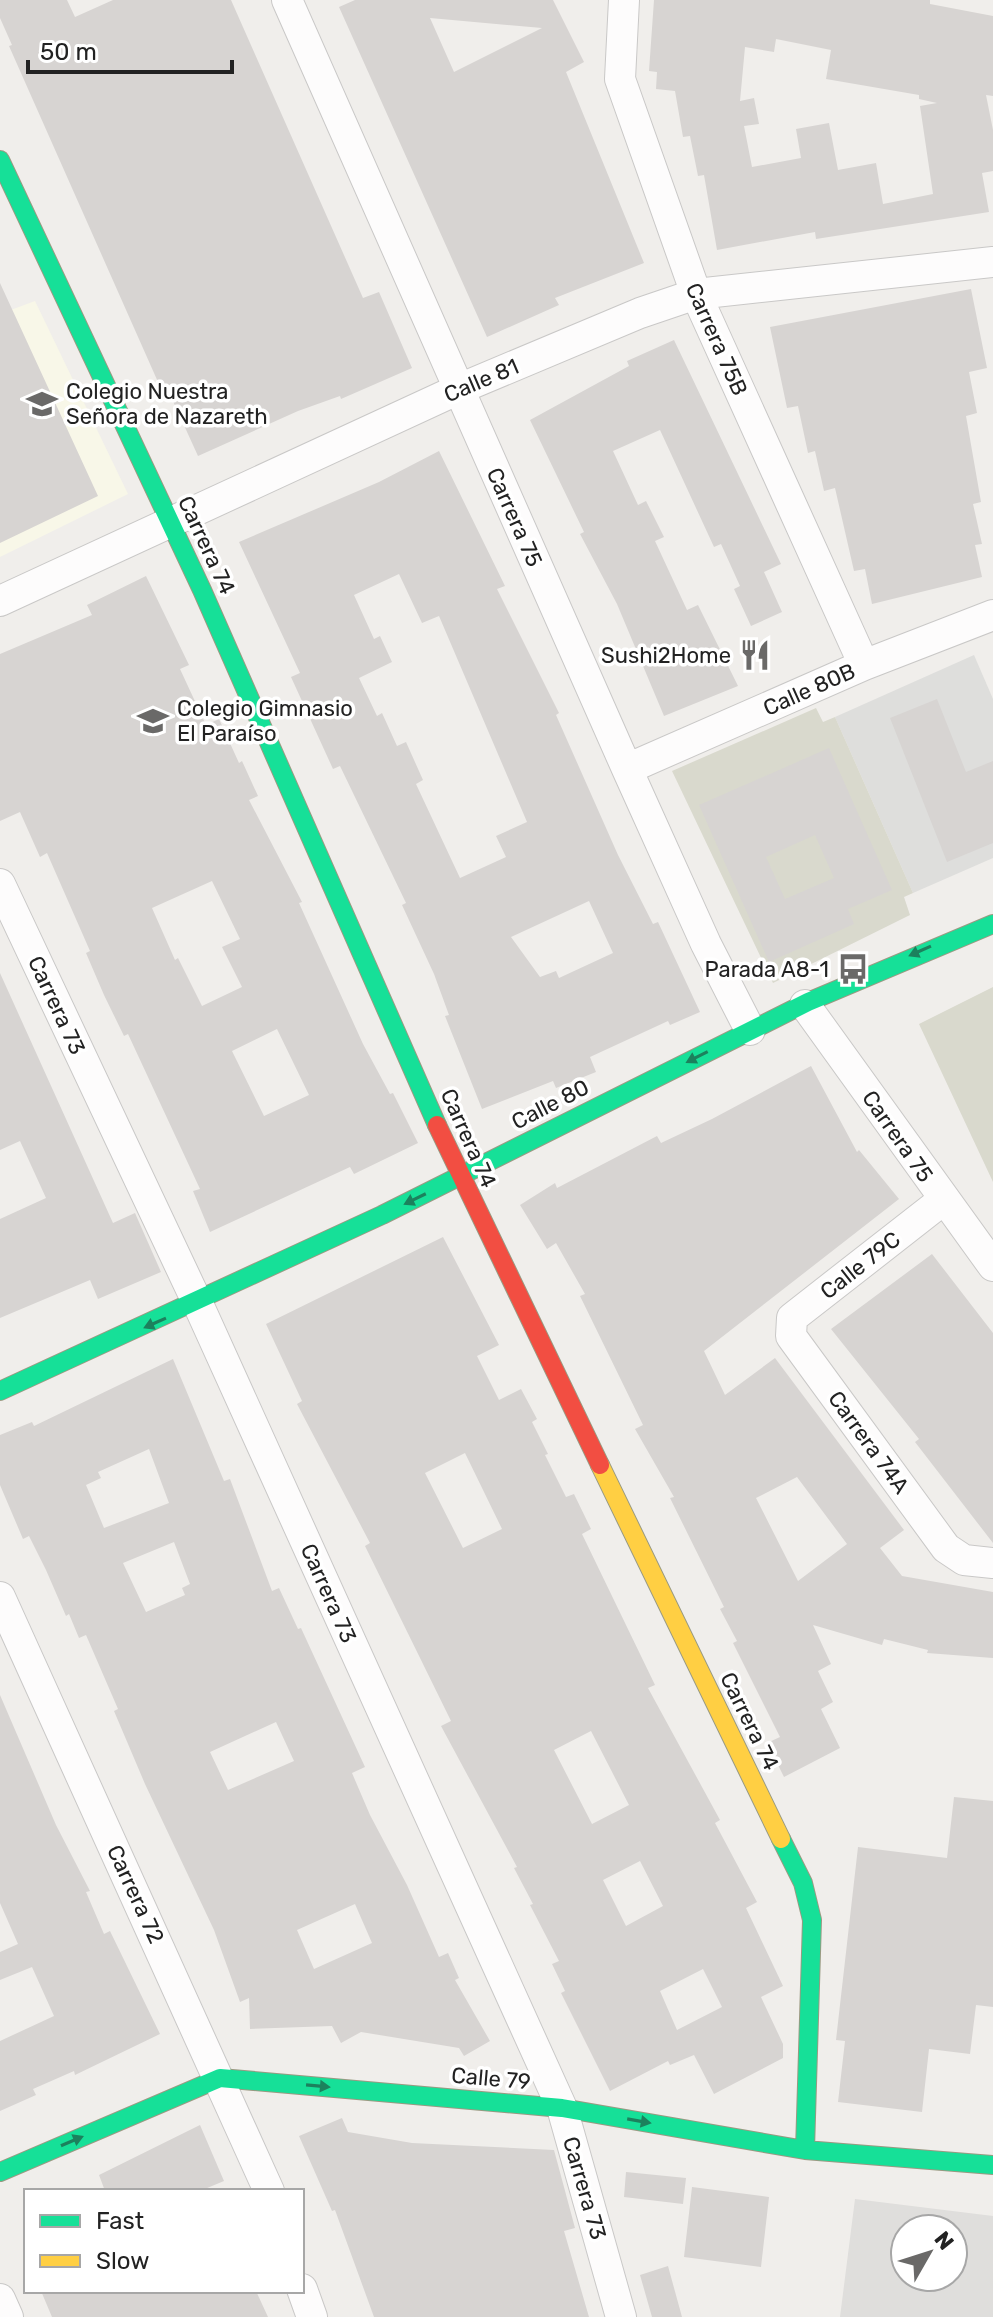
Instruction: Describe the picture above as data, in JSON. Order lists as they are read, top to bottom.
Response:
{
  "streets": {
    "street": [
      "Carrera 75B",
      "Calle 81",
      "Carrera 75",
      "Carrera 74",
      "Calle 80B",
      "Carrera 73",
      "Calle 80",
      "Calle 79C",
      "Carrera 74A",
      "Carrera 72",
      "Calle 79"
    ]
  },
  "crossings": [
    ["Carrera 75B", "Calle 81"],
    ["Carrera 75B", "Calle 80B"],
    ["Calle 81", "Carrera 75"],
    ["Calle 81", "Carrera 74"],
    ["Carrera 75", "Calle 80B"],
    ["Carrera 75", "Calle 80"],
    ["Carrera 75", "Calle 79C"],
    ["Carrera 74", "Calle 80"],
    ["Carrera 74", "Calle 79"],
    ["Carrera 73", "Calle 80"],
    ["Carrera 73", "Calle 79"],
    ["Calle 79C", "Carrera 74A"],
    ["Carrera 72", "Calle 79"]
  ],
  "one_way": ["Calle 80", "Calle 79"],
  "places": {
    "school or university": ["Colegio Nuestra Señora de Nazareth", "Colegio Gimnasio El Paraíso"],
    "restaurant": ["Sushi2Home"],
    "bus stop": ["Parada A8-1"]
  },
  "legend": ["Fast", "Slow"],
  "scale_bar": "50 m",
  "north": "top right"
}
